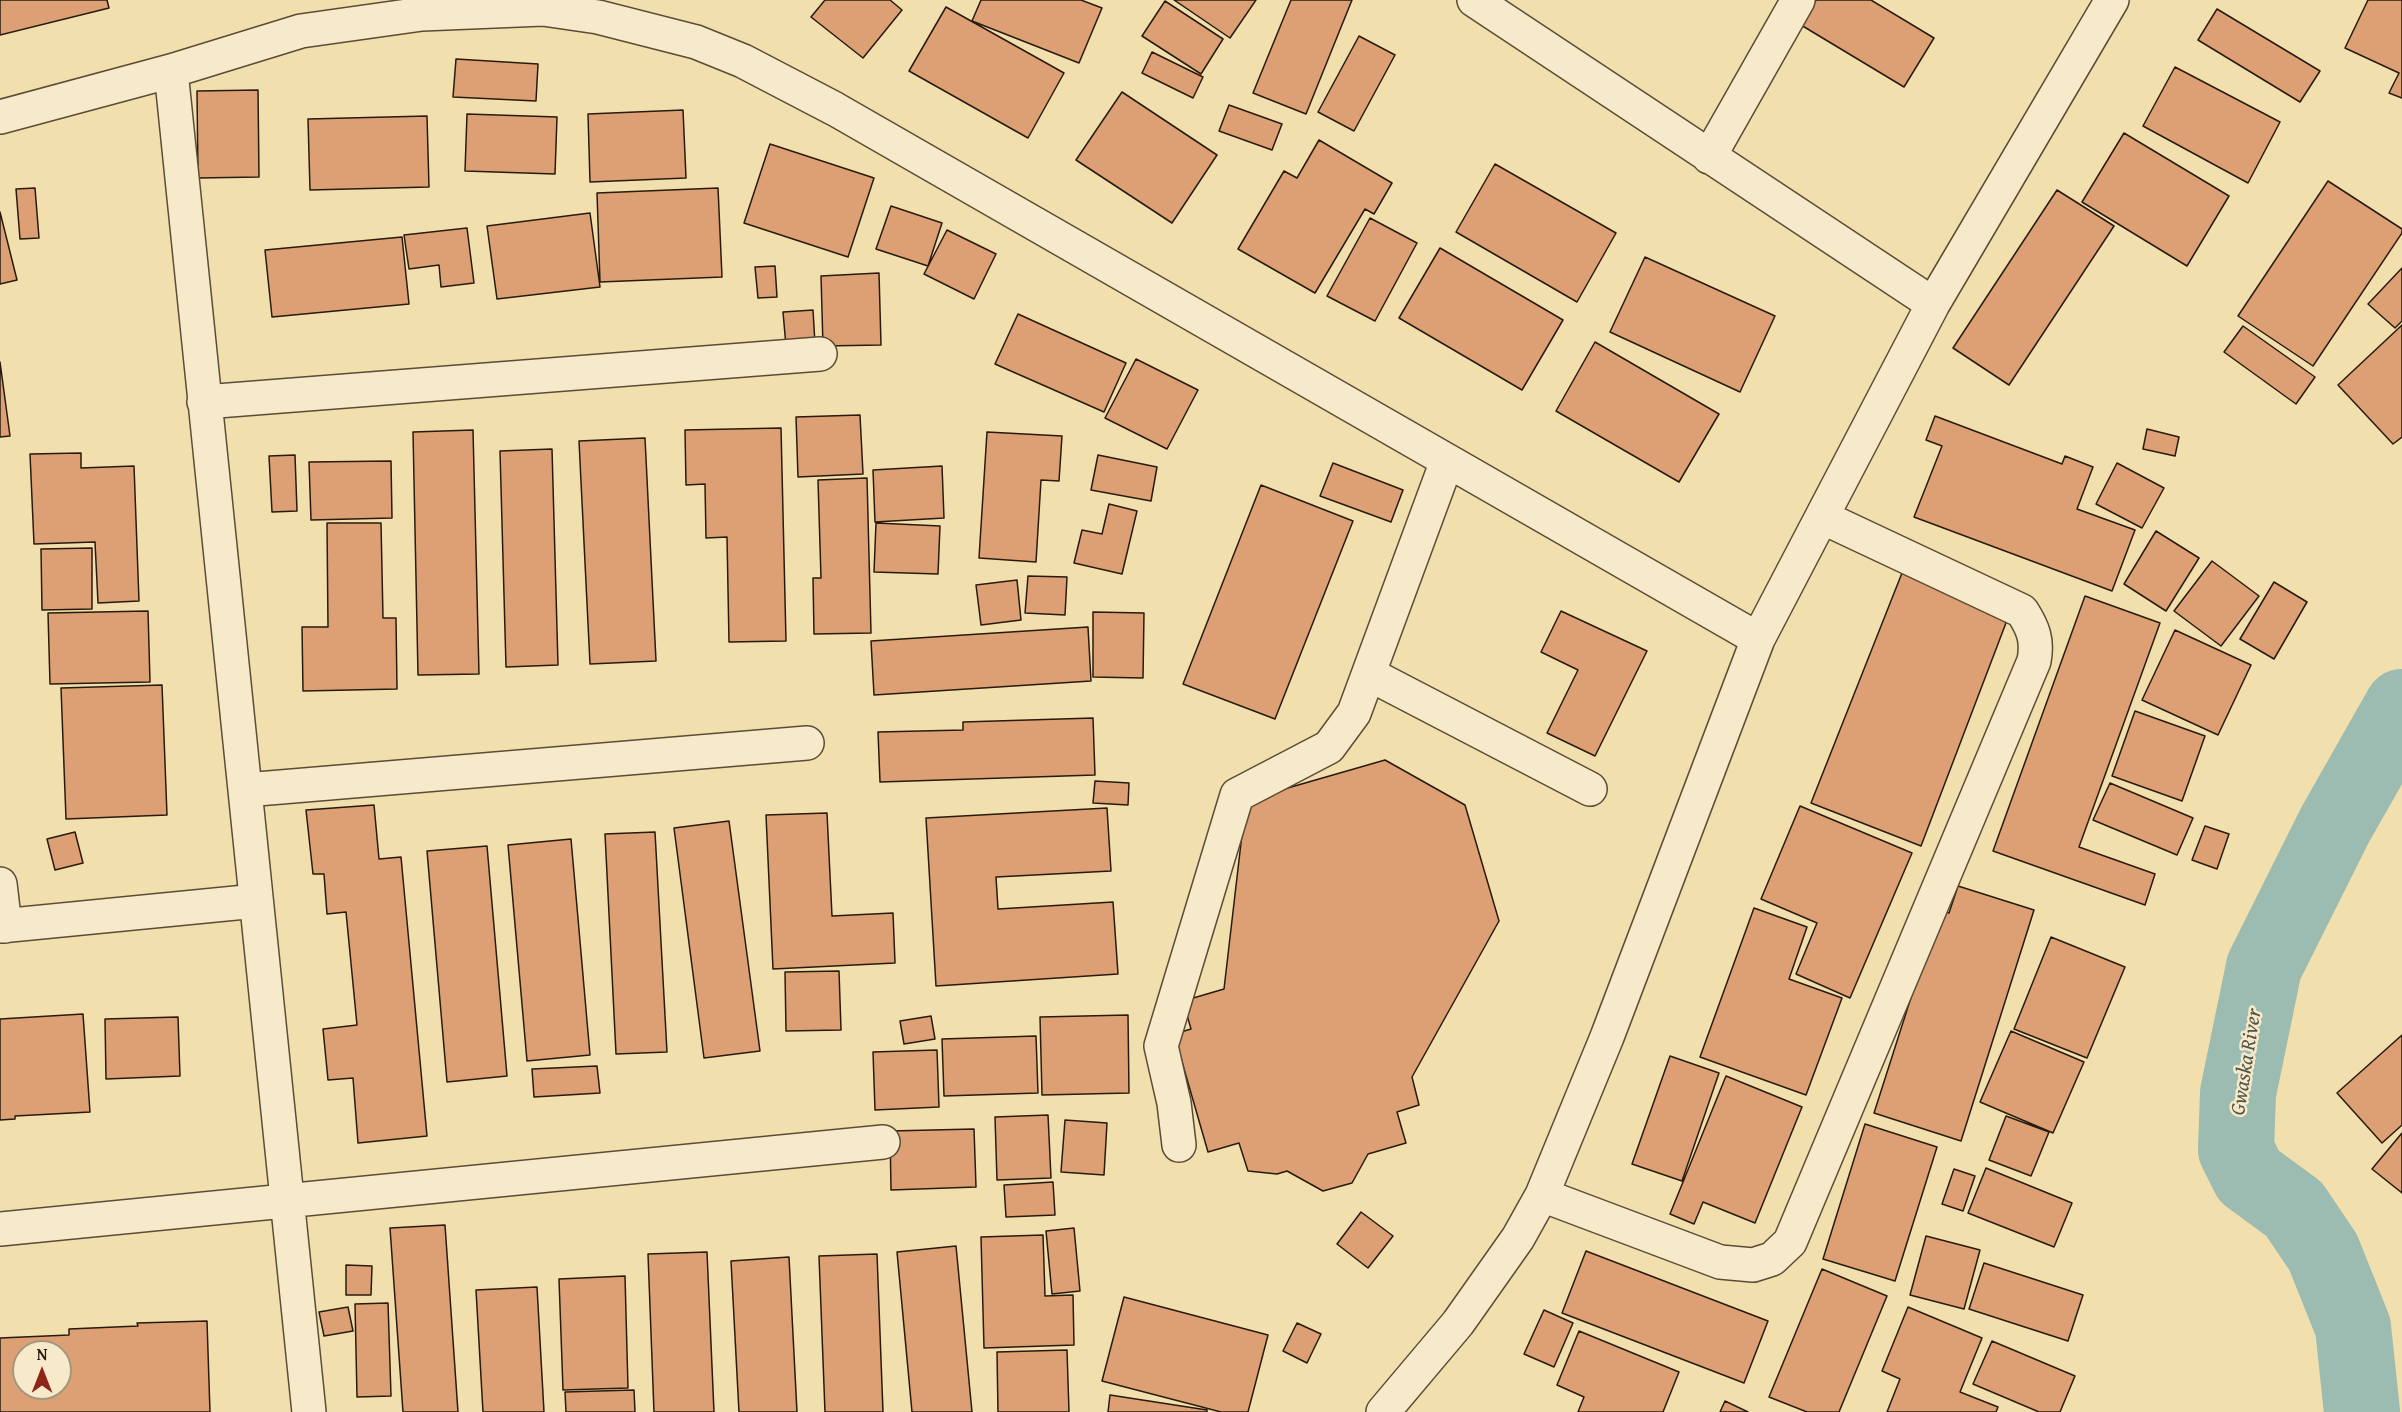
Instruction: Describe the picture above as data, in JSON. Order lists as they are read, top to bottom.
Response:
{
  "water": ["Gwaska River"],
  "north": "top"
}
